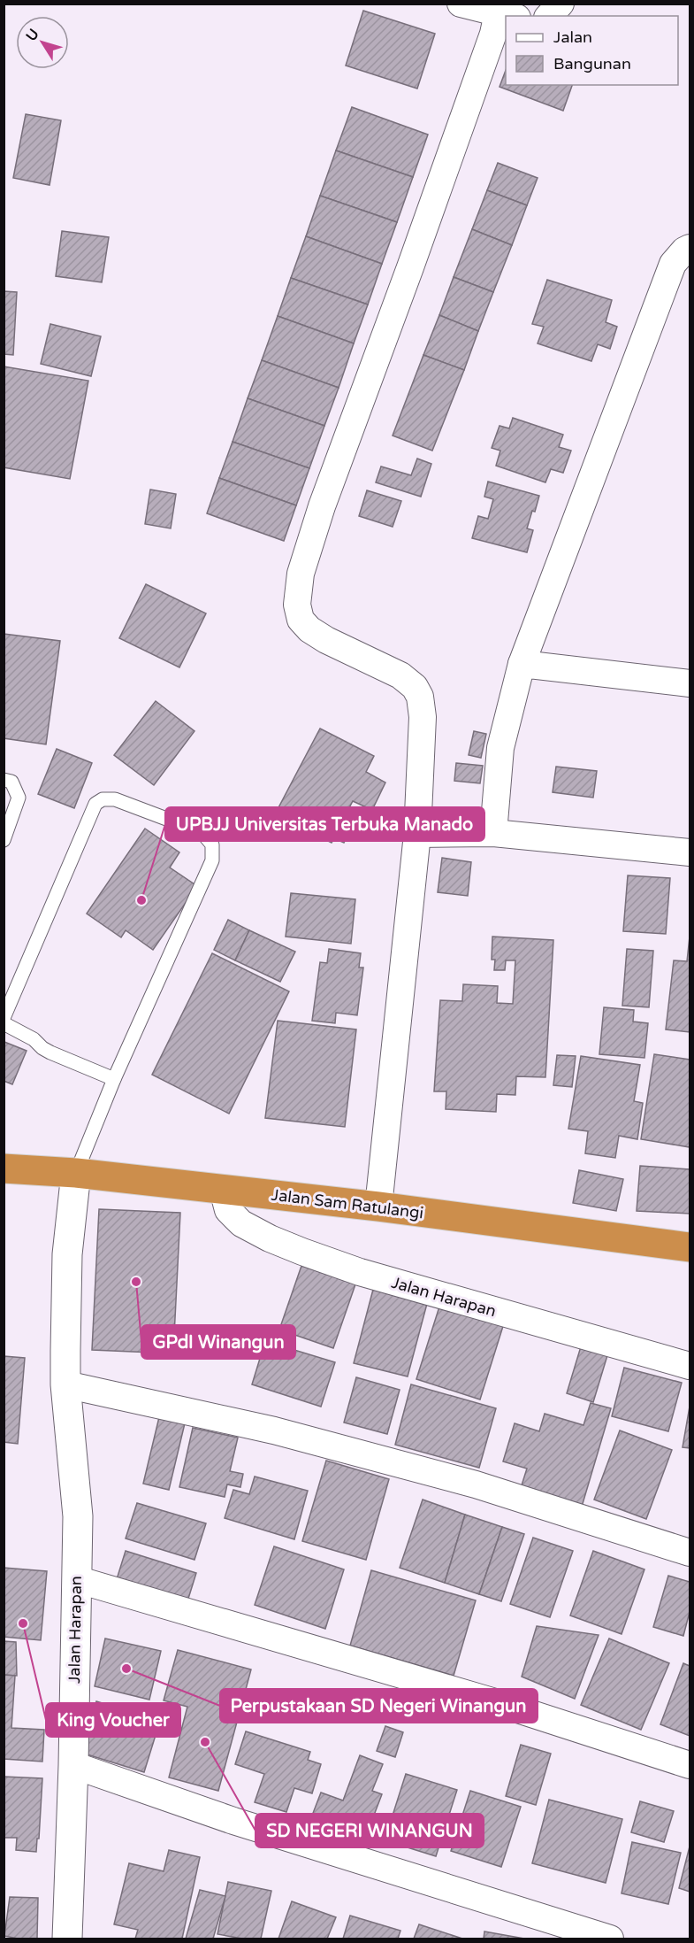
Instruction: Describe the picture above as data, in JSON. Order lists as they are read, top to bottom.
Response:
{
  "streets": {
    "highway": ["Jalan Sam Ratulangi"],
    "street": ["Jalan Harapan"]
  },
  "crossings": [
    ["Jalan Sam Ratulangi", "Jalan Harapan"]
  ],
  "places": [
    "UPBJJ Universitas Terbuka Manado",
    "GPdI Winangun",
    "King Voucher",
    "Perpustakaan SD Negeri Winangun",
    "SD NEGERI WINANGUN"
  ],
  "legend": ["Jalan", "Bangunan"],
  "north": "top left"
}
